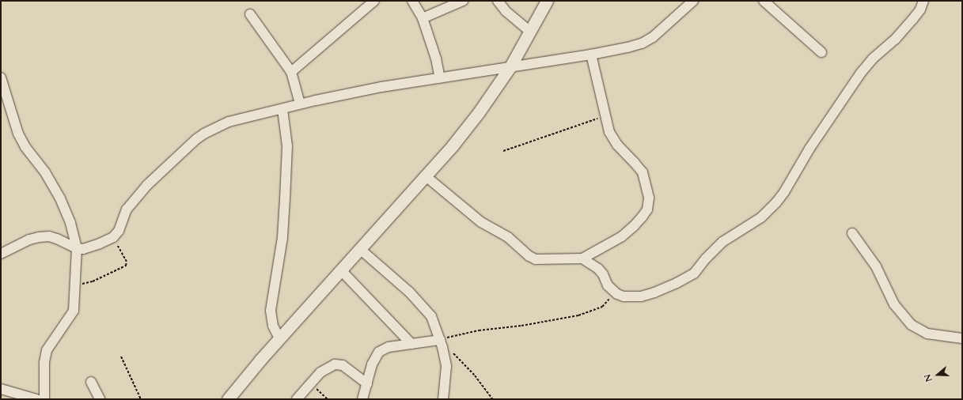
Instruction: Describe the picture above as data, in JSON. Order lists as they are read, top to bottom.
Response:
{
  "north": "left"
}
